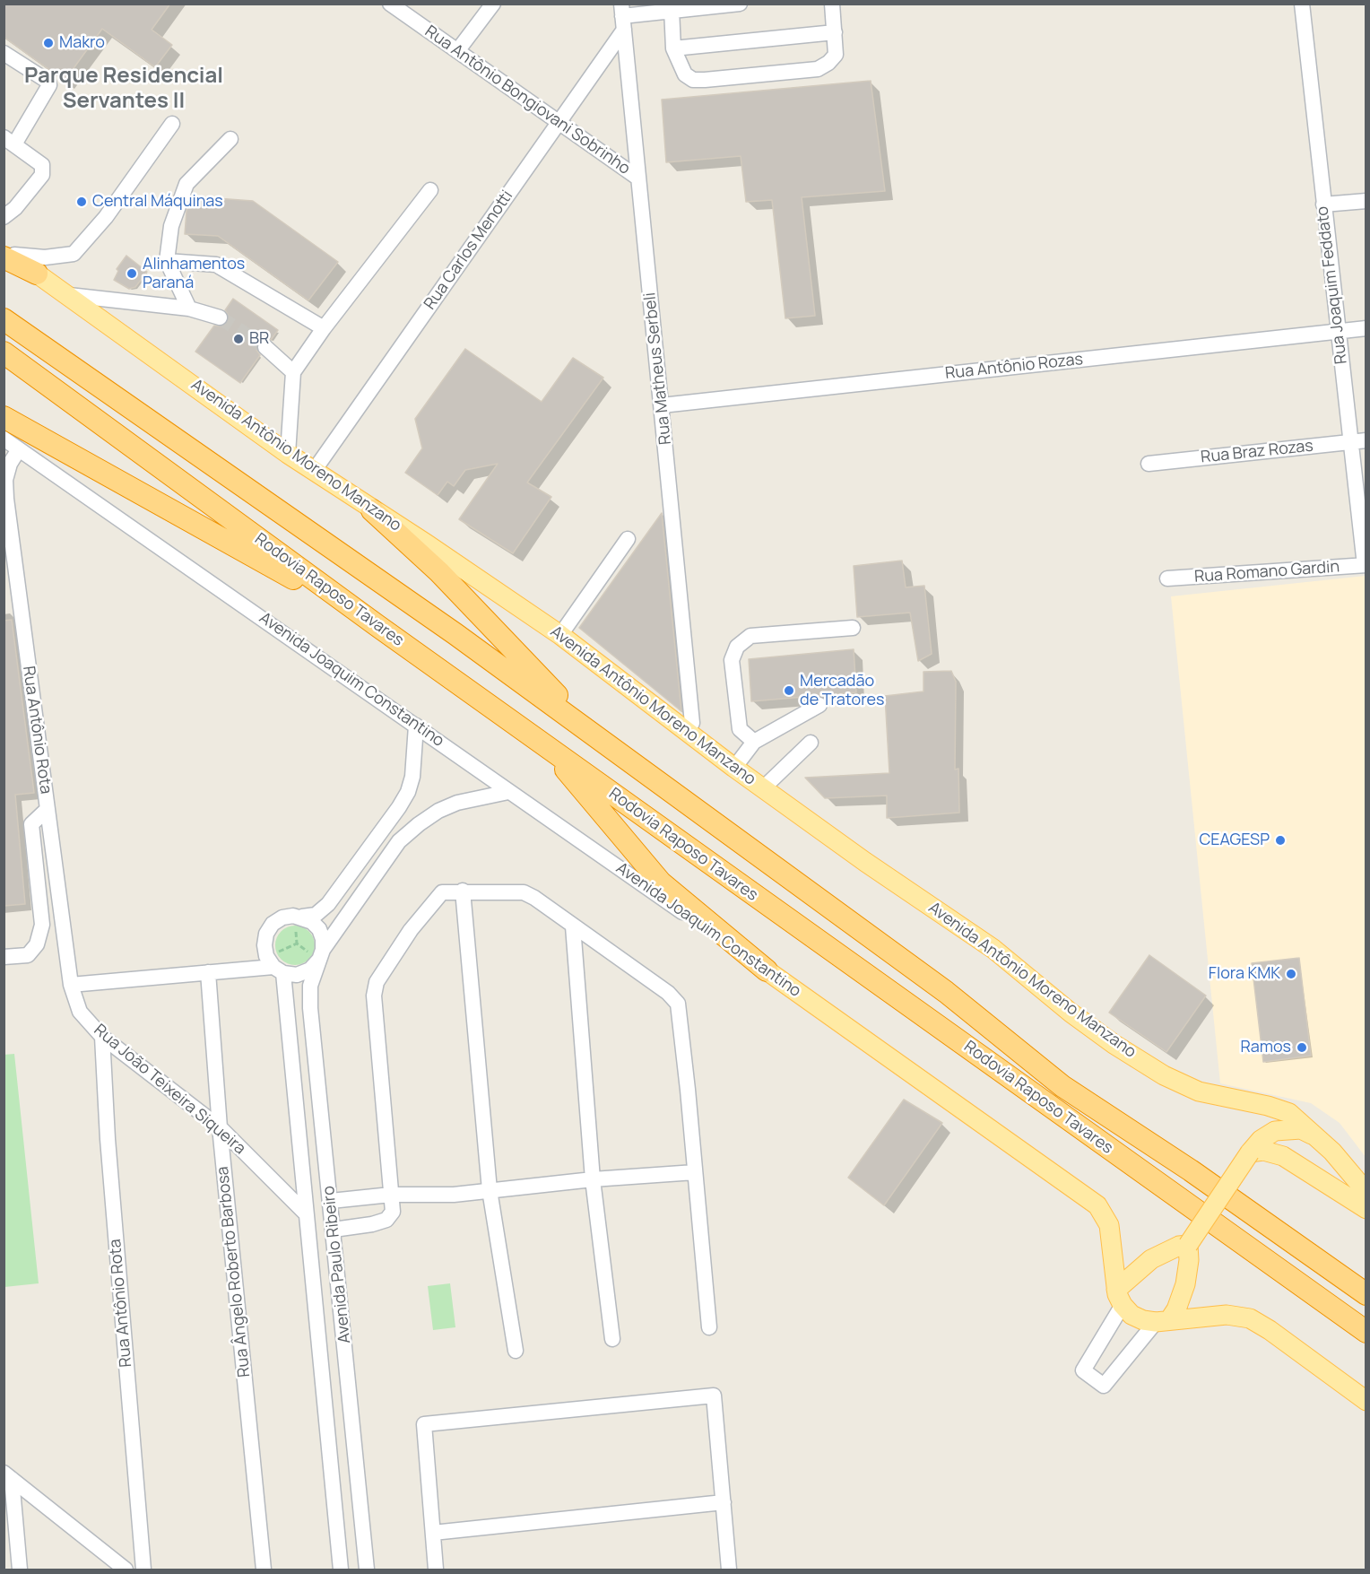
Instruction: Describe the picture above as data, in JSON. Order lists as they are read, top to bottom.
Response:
{
  "streets": {
    "highway": ["Rodovia Raposo Tavares"],
    "main road": ["Avenida Antônio Moreno Manzano", "Avenida Joaquim Constantino"],
    "street": [
      "Rua Antônio Bongiovani Sobrinho",
      "Rua Carlos Menotti",
      "Rua Joaquim Feddato",
      "Rua Antônio Rozas",
      "Rua Matheus Serbeli",
      "Rua Braz Rozas",
      "Rua Romano Gardin",
      "Rua Antônio Rota",
      "Rua João Teixeira Siqueira",
      "Avenida Paulo Ribeiro",
      "Rua Ângelo Roberto Barbosa"
    ]
  },
  "crossings": [
    ["Rua Antônio Bongiovani Sobrinho", "Rua Carlos Menotti"],
    ["Rua Antônio Bongiovani Sobrinho", "Rua Matheus Serbeli"],
    ["Rua Carlos Menotti", "Rua Matheus Serbeli"],
    ["Rua Carlos Menotti", "Avenida Antônio Moreno Manzano"],
    ["Rua Joaquim Feddato", "Rua Antônio Rozas"],
    ["Rua Joaquim Feddato", "Rua Braz Rozas"],
    ["Rua Joaquim Feddato", "Rua Romano Gardin"],
    ["Rua Antônio Rozas", "Rua Matheus Serbeli"],
    ["Rua Matheus Serbeli", "Avenida Antônio Moreno Manzano"],
    ["Avenida Joaquim Constantino", "Rua Antônio Rota"],
    ["Avenida Joaquim Constantino", "Avenida Paulo Ribeiro"],
    ["Rua Antônio Rota", "Rua João Teixeira Siqueira"],
    ["Rua João Teixeira Siqueira", "Rua Ângelo Roberto Barbosa"]
  ],
  "districts": ["Parque Residencial Servantes II"],
  "places": [
    "Makro",
    "Central Máquinas",
    "Alinhamentos Paraná",
    "BR",
    "Mercadão de Tratores",
    "CEAGESP",
    "Flora KMK",
    "Ramos"
  ]
}
